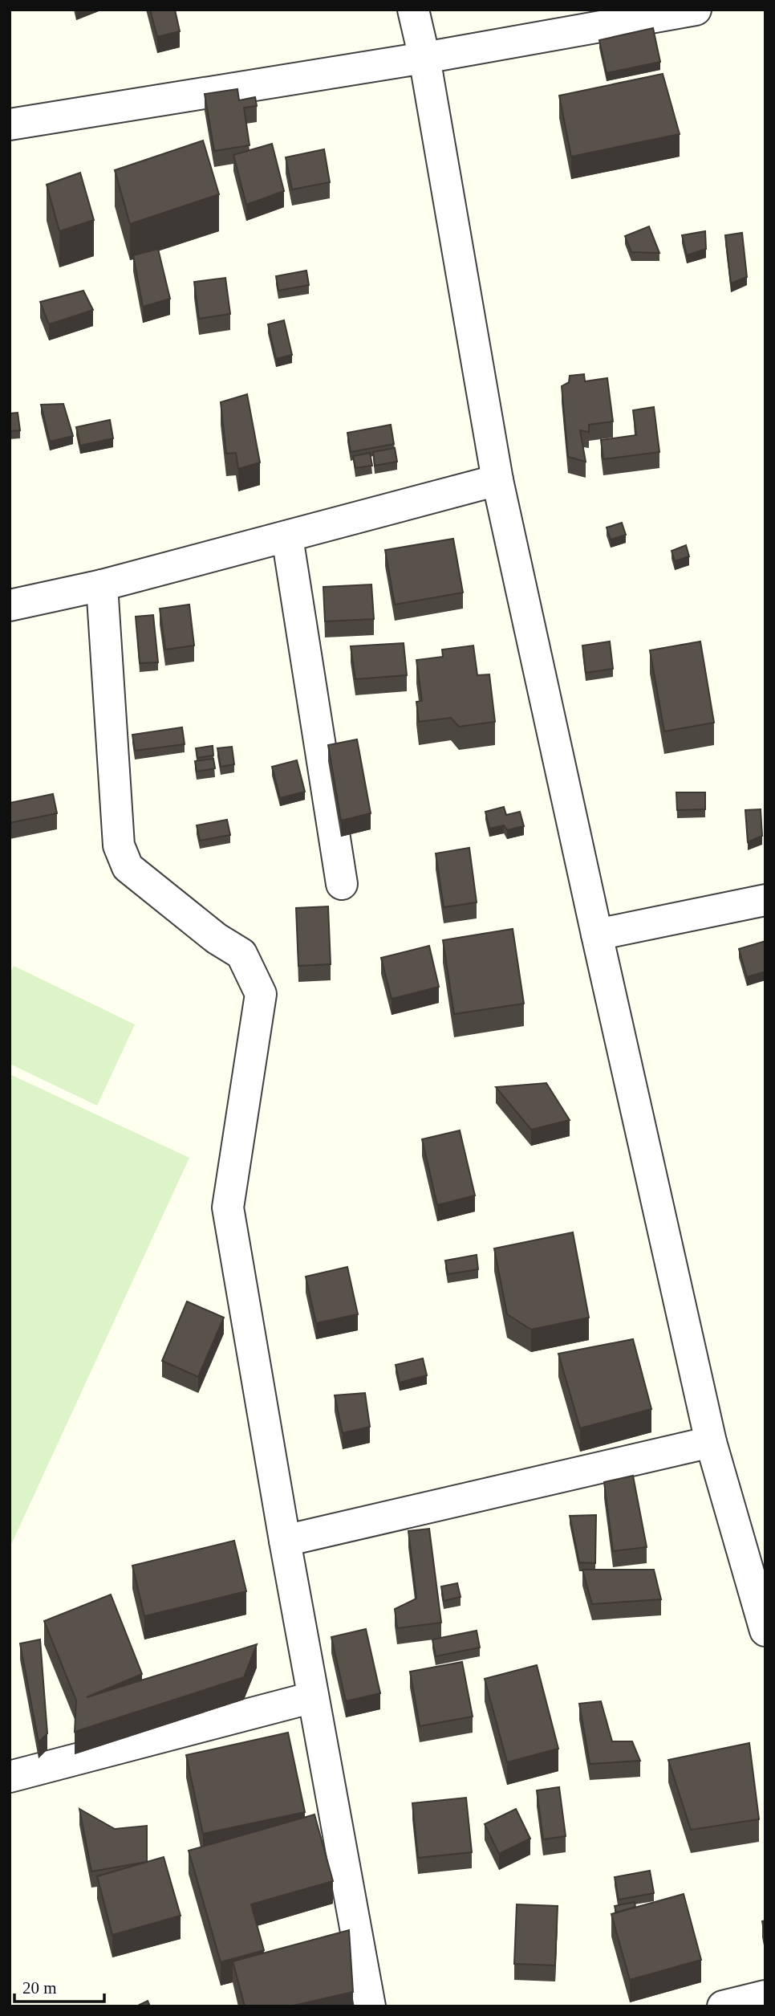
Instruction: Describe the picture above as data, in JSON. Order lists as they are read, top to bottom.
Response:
{
  "scale_bar": "20 m"
}
